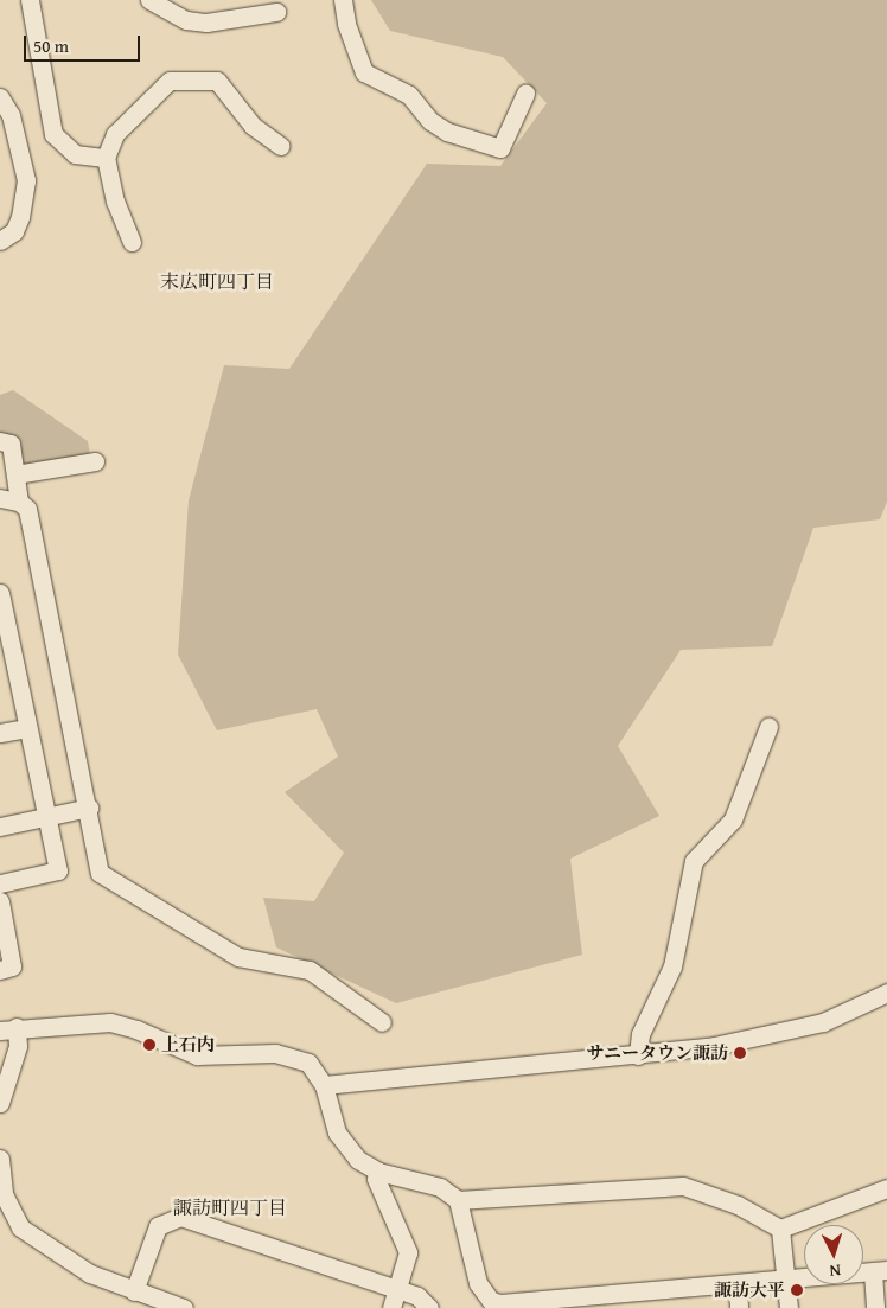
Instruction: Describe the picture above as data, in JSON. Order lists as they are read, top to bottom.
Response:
{
  "districts": ["末広町四丁目", "諏訪町四丁目"],
  "places": ["上石内", "サニータウン諏訪", "諏訪大平"],
  "scale_bar": "50 m",
  "north": "bottom"
}
